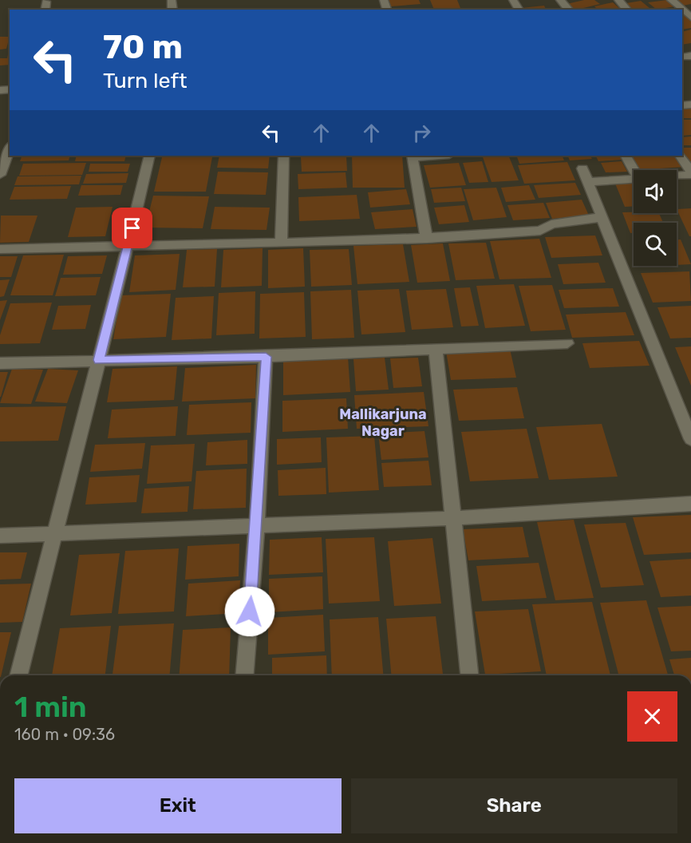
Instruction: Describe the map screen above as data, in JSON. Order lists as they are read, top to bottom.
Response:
{
  "districts": ["Mallikarjuna Nagar"],
  "page": {
    "turn": ["70 m", "Turn left"],
    "heading": ["1 min", "160 m · 09:36"],
    "buttons": ["Exit", "Share"]
  }
}
